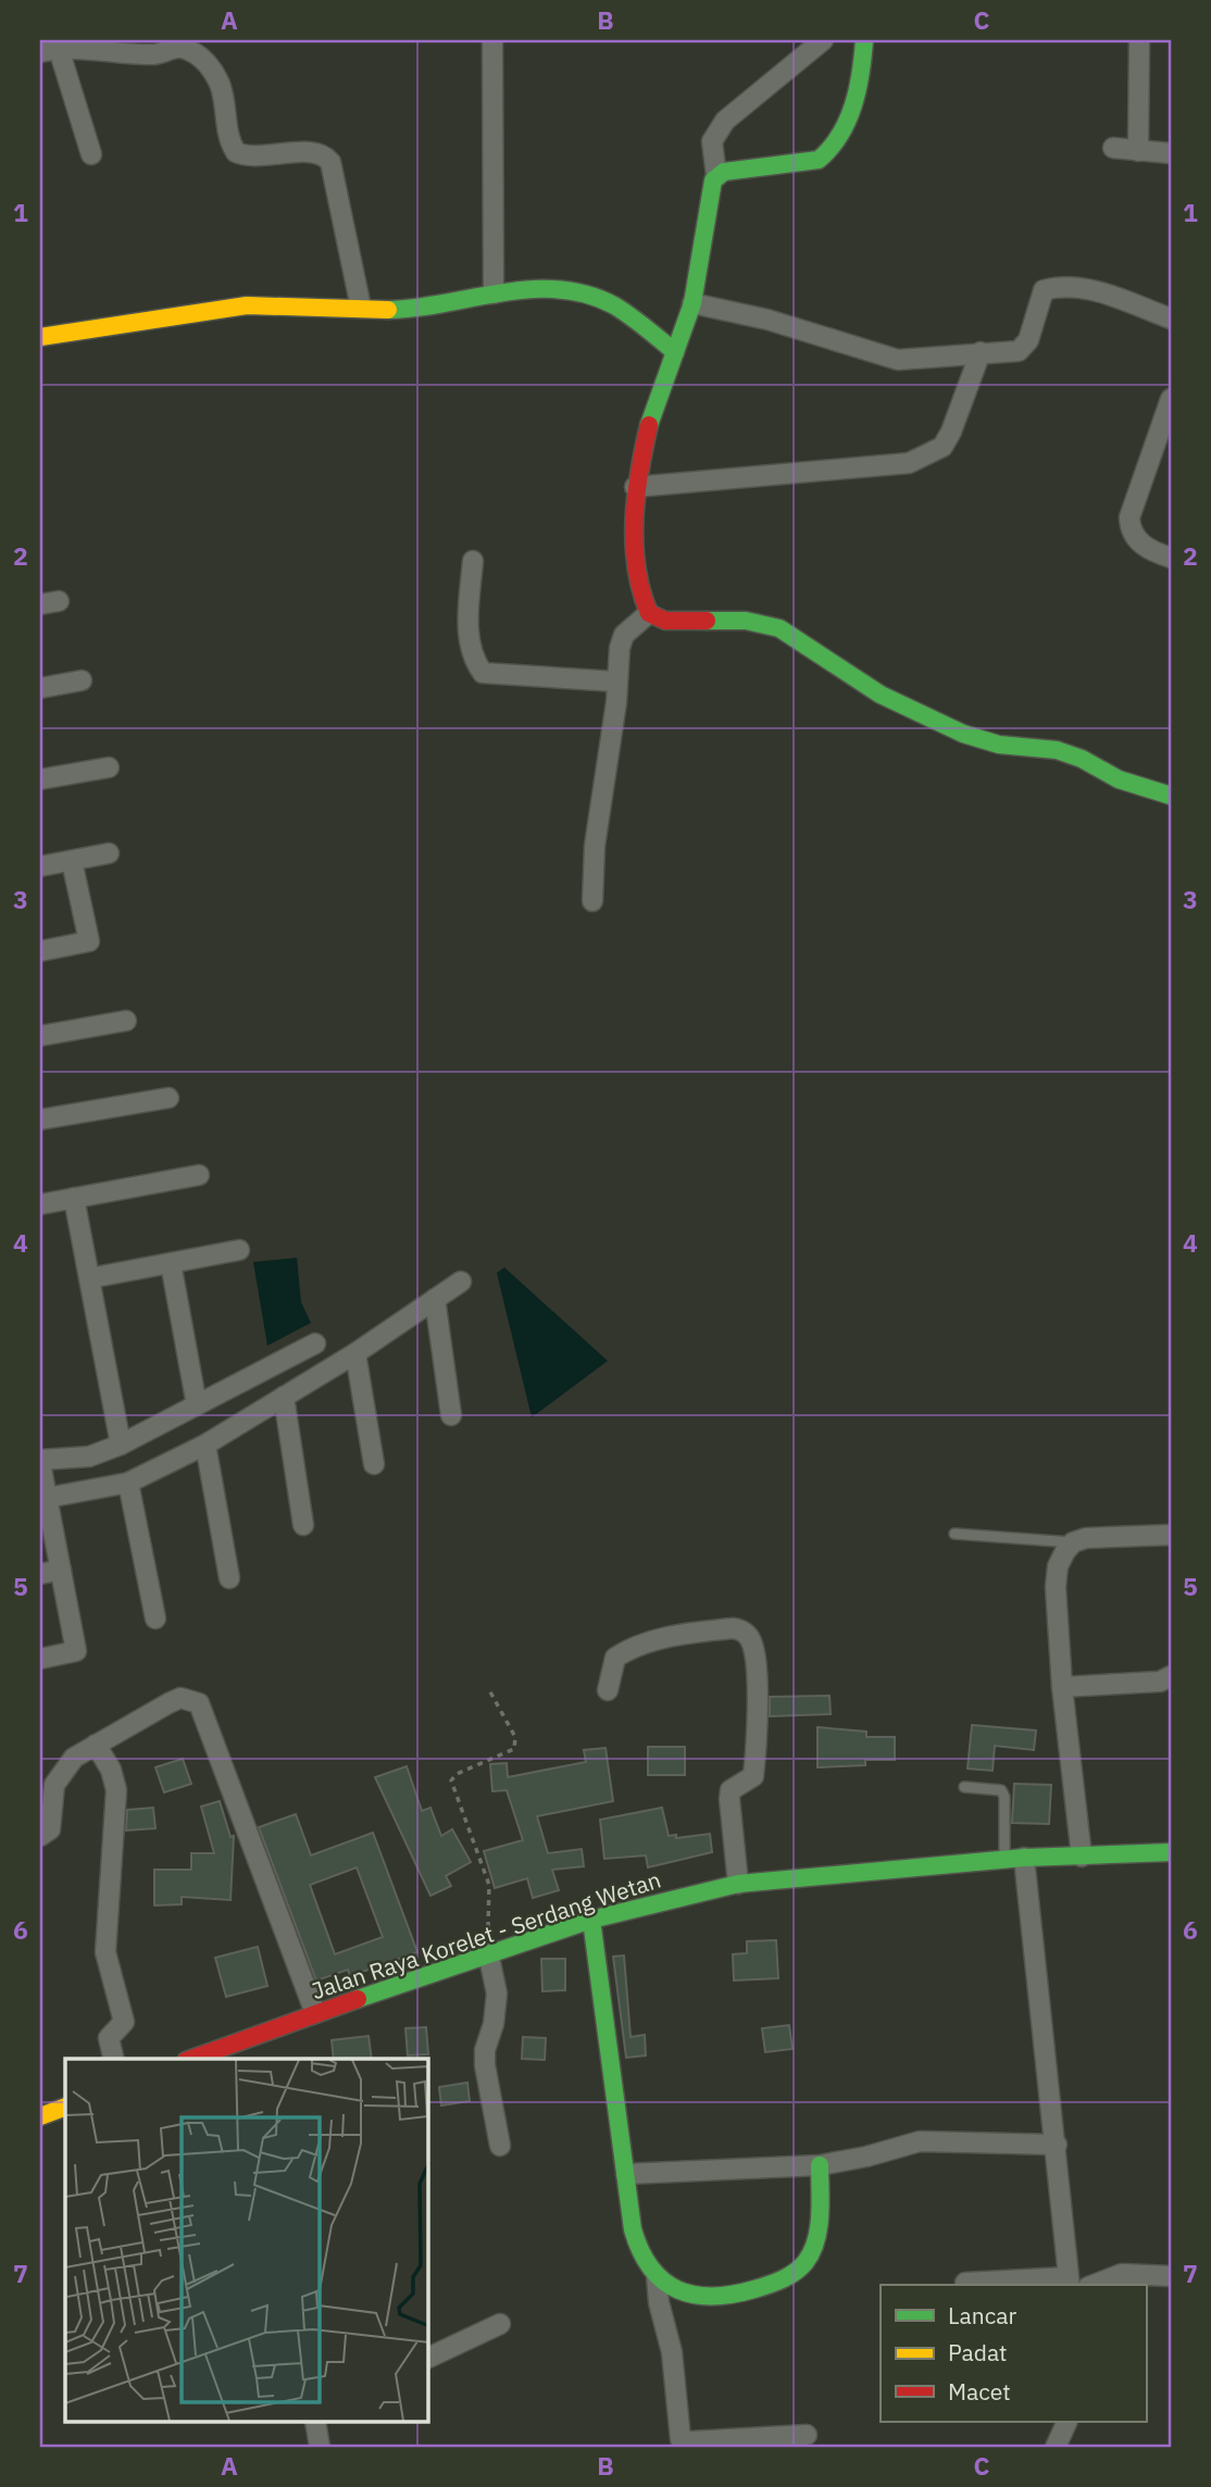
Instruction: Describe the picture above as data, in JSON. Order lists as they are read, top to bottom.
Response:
{
  "streets": {
    "street": ["Jalan Raya Korelet - Serdang Wetan"]
  },
  "legend": ["Lancar", "Padat", "Macet"],
  "grid": {
    "columns": ["A", "B", "C"],
    "rows": [
      "1",
      "2",
      "3",
      "4",
      "5",
      "6",
      "7"
    ]
  }
}
